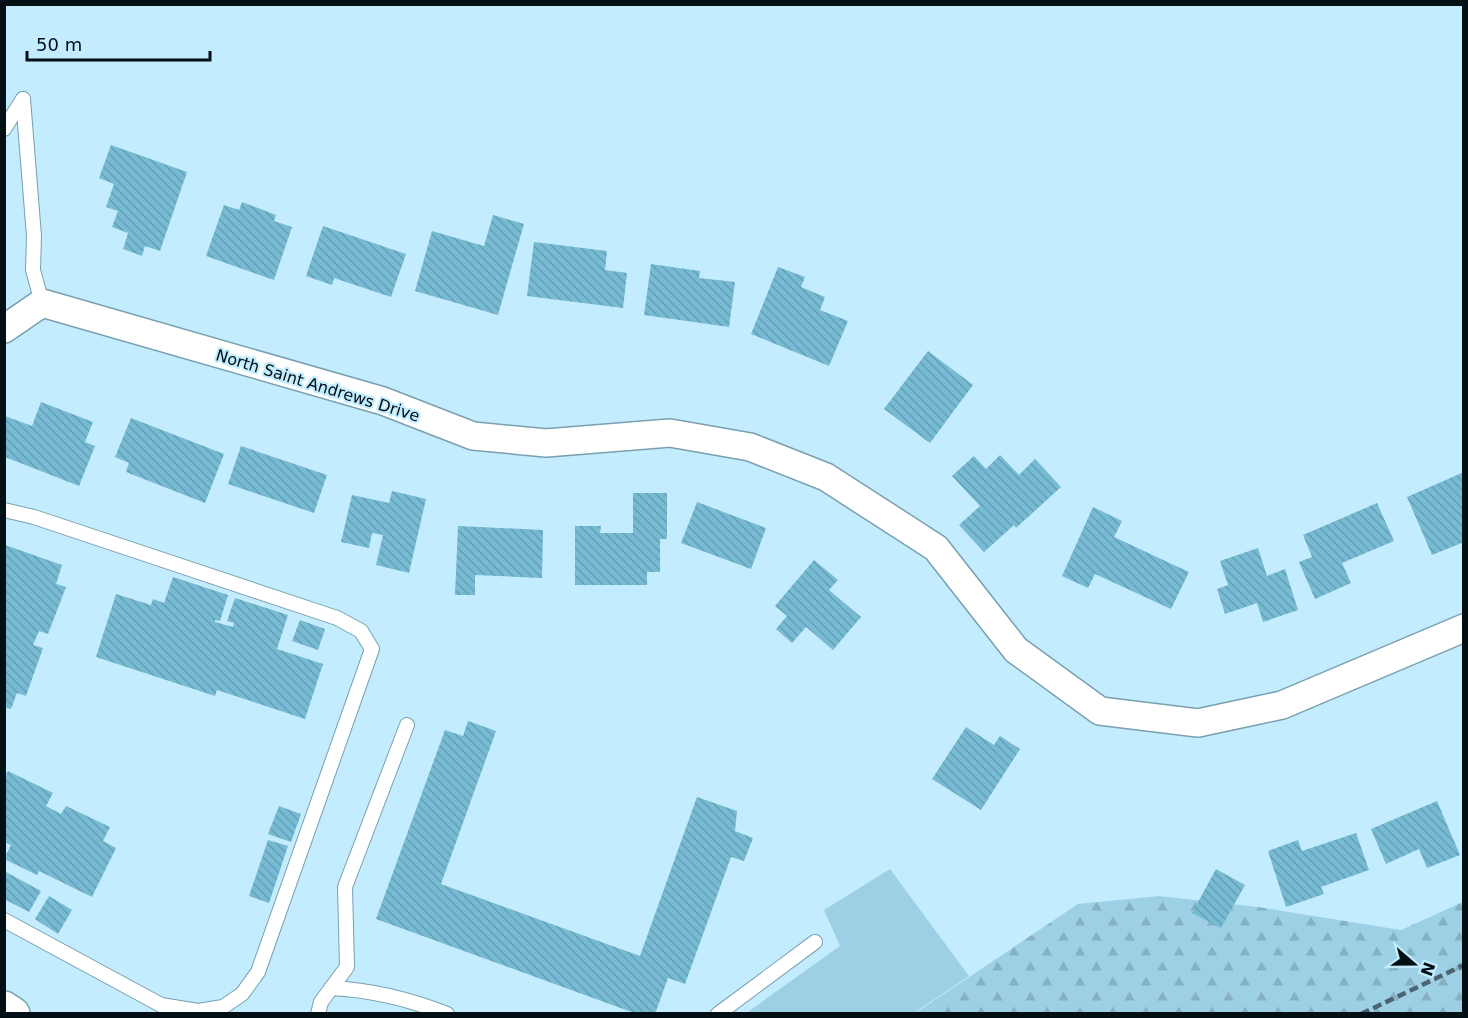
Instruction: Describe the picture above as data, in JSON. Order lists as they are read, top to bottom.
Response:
{
  "streets": {
    "street": ["North Saint Andrews Drive"]
  },
  "scale_bar": "50 m",
  "north": "right"
}
